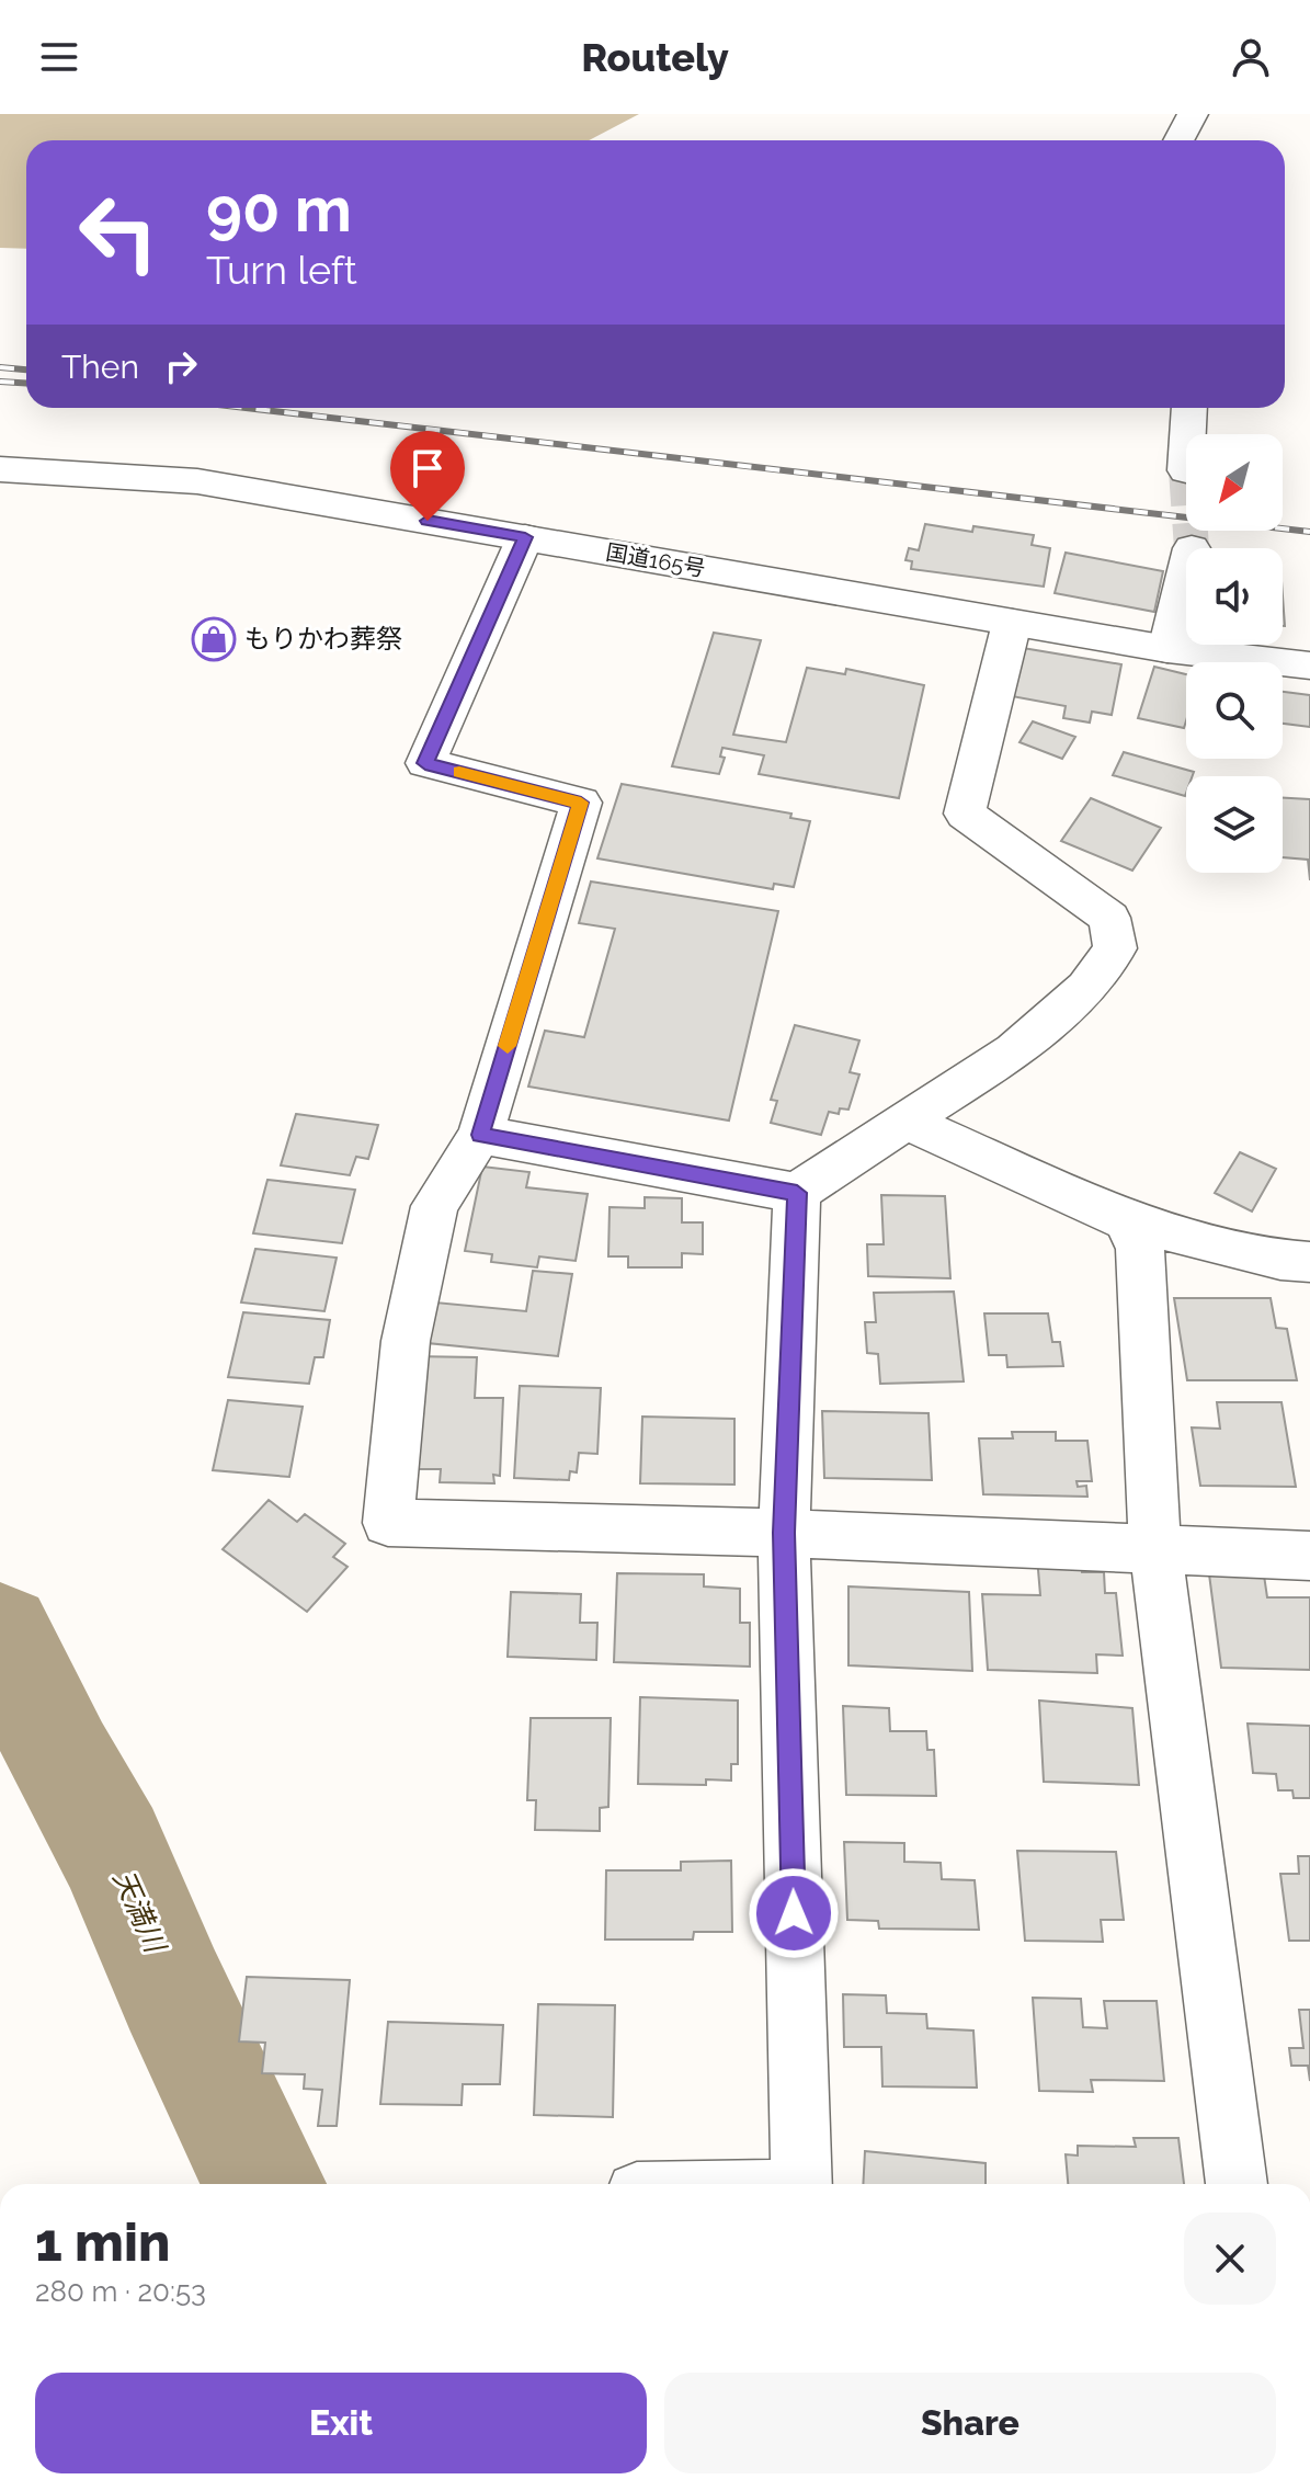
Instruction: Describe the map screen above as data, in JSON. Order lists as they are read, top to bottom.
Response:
{
  "streets": {
    "main road": ["国道165号"]
  },
  "water": ["天満川"],
  "places": {
    "shop": ["もりかわ葬祭"]
  },
  "north": "bottom left",
  "page": {
    "header": "Routely",
    "turn": ["90 m", "Turn left"],
    "then": "Then",
    "heading": ["1 min", "280 m · 20:53"],
    "buttons": ["Exit", "Share"]
  }
}
